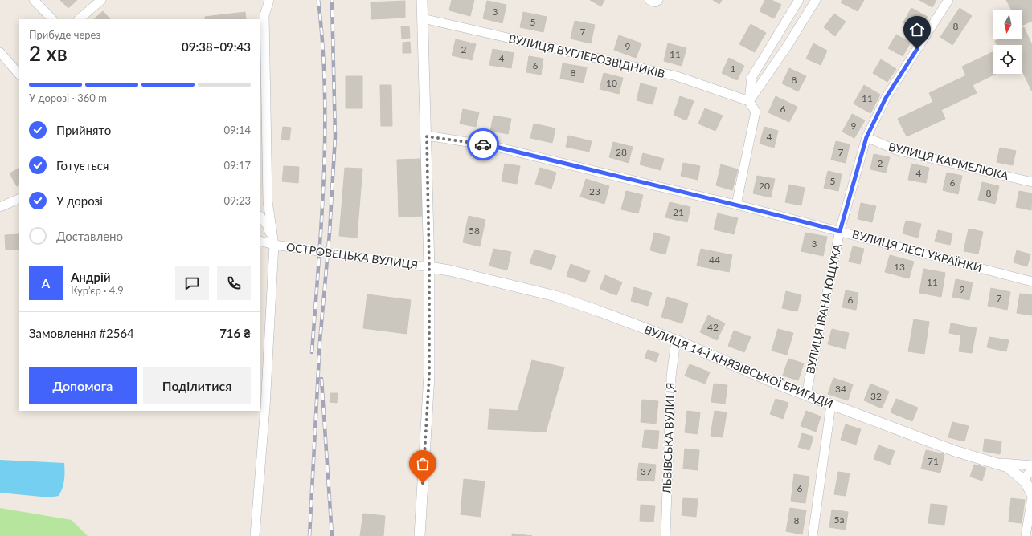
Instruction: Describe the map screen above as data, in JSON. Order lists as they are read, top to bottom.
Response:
{
  "streets": {
    "street": [
      "ВУЛИЦЯ ВУГЛЕРОЗВІДНИКІВ",
      "ВУЛИЦЯ КАРМЕЛЮКА",
      "ВУЛИЦЯ ЛЕСІ УКРАЇНКИ",
      "ОСТРОВЕЦЬКА ВУЛИЦЯ",
      "ВУЛИЦЯ ІВАНА ЮЩУКА",
      "ВУЛИЦЯ 14-Ї КНЯЗІВСЬКОЇ БРИГАДИ",
      "ЛЬВІВСЬКА ВУЛИЦЯ"
    ]
  },
  "crossings": [
    ["ВУЛИЦЯ КАРМЕЛЮКА", "ВУЛИЦЯ ІВАНА ЮЩУКА"],
    ["ВУЛИЦЯ ЛЕСІ УКРАЇНКИ", "ВУЛИЦЯ ІВАНА ЮЩУКА"],
    ["ОСТРОВЕЦЬКА ВУЛИЦЯ", "ВУЛИЦЯ 14-Ї КНЯЗІВСЬКОЇ БРИГАДИ"],
    ["ВУЛИЦЯ ІВАНА ЮЩУКА", "ВУЛИЦЯ 14-Ї КНЯЗІВСЬКОЇ БРИГАДИ"],
    ["ВУЛИЦЯ 14-Ї КНЯЗІВСЬКОЇ БРИГАДИ", "ЛЬВІВСЬКА ВУЛИЦЯ"]
  ],
  "house_numbers": [
    "3",
    "5",
    "8",
    "7",
    "9",
    "2",
    "11",
    "4",
    "6",
    "1",
    "8",
    "8",
    "10",
    "11",
    "6",
    "9",
    "4",
    "28",
    "7",
    "2",
    "4",
    "5",
    "6",
    "20",
    "23",
    "8",
    "21",
    "58",
    "3",
    "44",
    "13",
    "11",
    "9",
    "7",
    "6",
    "42",
    "34",
    "32",
    "71",
    "37",
    "6",
    "5а",
    "8"
  ],
  "north": "bottom",
  "page": {
    "heading": ["2 хв", "Прибуде через", "09:38–09:43"],
    "panel": [
      "Андрій",
      "Кур’єр · 4.9",
      "Замовлення #2564",
      "716 ₴"
    ],
    "bar": "У дорозі · 360 m",
    "list": [
      ["Прийнято", "09:14"],
      ["Готується", "09:17"],
      ["У дорозі", "09:23"],
      "Доставлено"
    ],
    "round": "А",
    "buttons": ["Допомога", "Поділитися"]
  }
}
